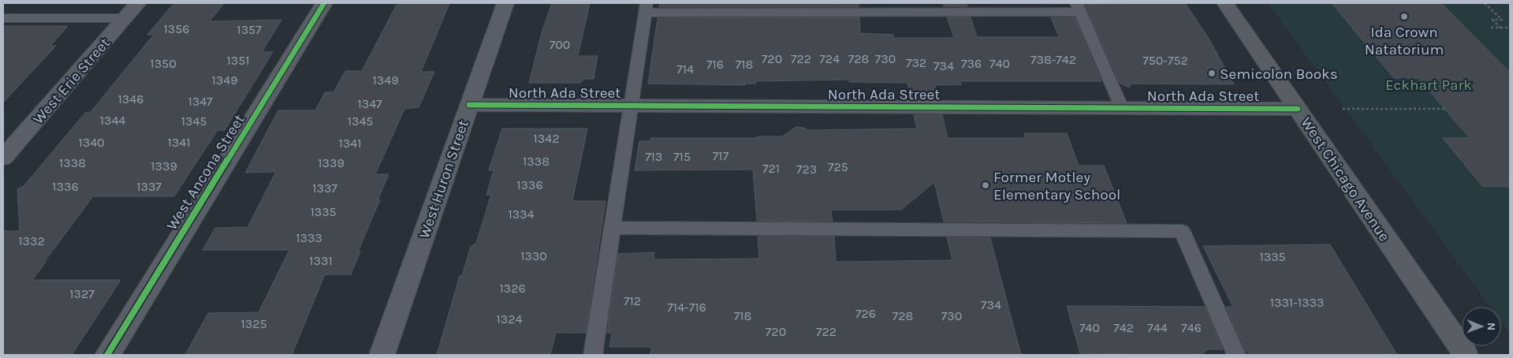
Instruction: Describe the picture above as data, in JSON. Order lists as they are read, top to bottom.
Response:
{
  "streets": {
    "main road": ["West Chicago Avenue"],
    "street": [
      "West Erie Street",
      "North Ada Street",
      "West Ancona Street",
      "West Huron Street"
    ]
  },
  "crossings": [
    ["North Ada Street", "West Huron Street"],
    ["North Ada Street", "West Chicago Avenue"]
  ],
  "parks": ["Eckhart Park"],
  "places": ["Ida Crown Natatorium", "Semicolon Books", "Former Motley Elementary School"],
  "house_numbers": [
    "1356",
    "1357",
    "700",
    "720",
    "722",
    "724",
    "728",
    "730",
    "738-742",
    "1351",
    "750-752",
    "732",
    "1350",
    "736",
    "740",
    "716",
    "718",
    "734",
    "714",
    "1349",
    "1349",
    "1346",
    "1347",
    "1347",
    "1344",
    "1345",
    "1345",
    "1342",
    "1340",
    "1341",
    "1341",
    "717",
    "713",
    "715",
    "1338",
    "1338",
    "1339",
    "1339",
    "725",
    "721",
    "723",
    "1336",
    "1336",
    "1337",
    "1337",
    "1335",
    "1334",
    "1333",
    "1332",
    "1330",
    "1335",
    "1331",
    "1326",
    "1327",
    "712",
    "1331-1333",
    "734",
    "714-716",
    "726",
    "718",
    "728",
    "730",
    "1324",
    "1325",
    "740",
    "742",
    "744",
    "746",
    "720",
    "722"
  ],
  "north": "right"
}
